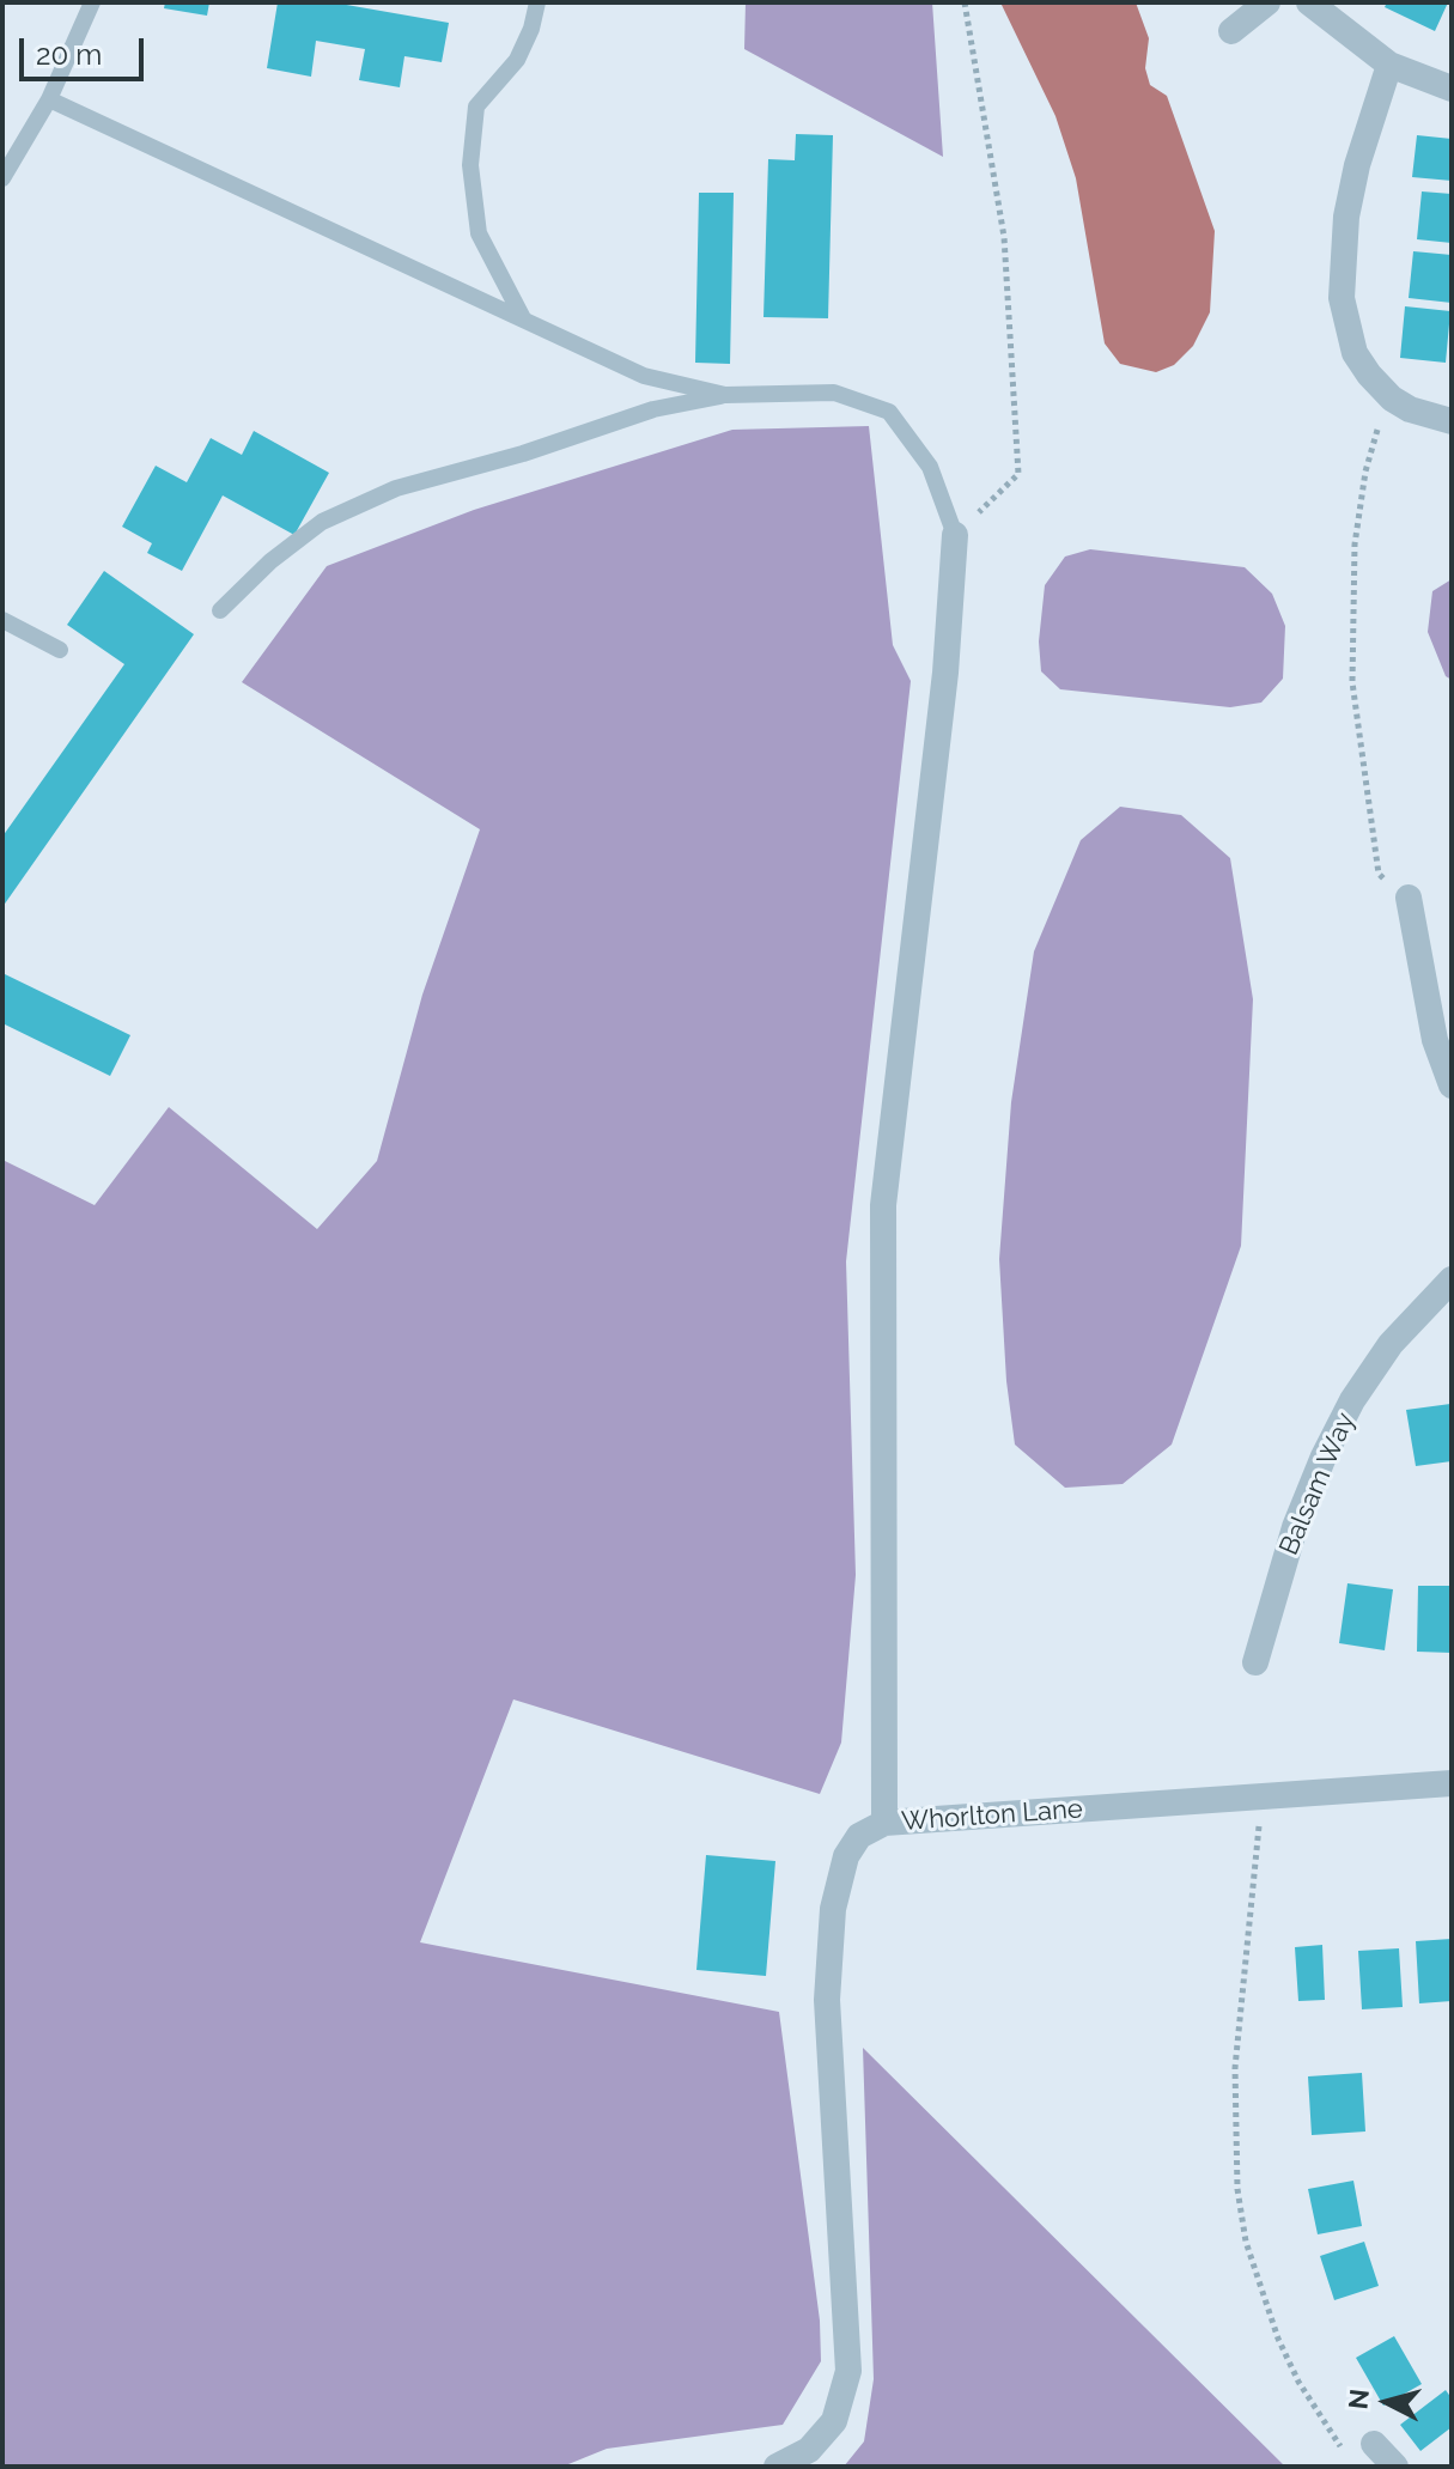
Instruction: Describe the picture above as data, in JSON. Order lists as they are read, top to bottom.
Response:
{
  "streets": {
    "street": ["Balsam Way", "Whorlton Lane"]
  },
  "scale_bar": "20 m",
  "north": "left"
}
